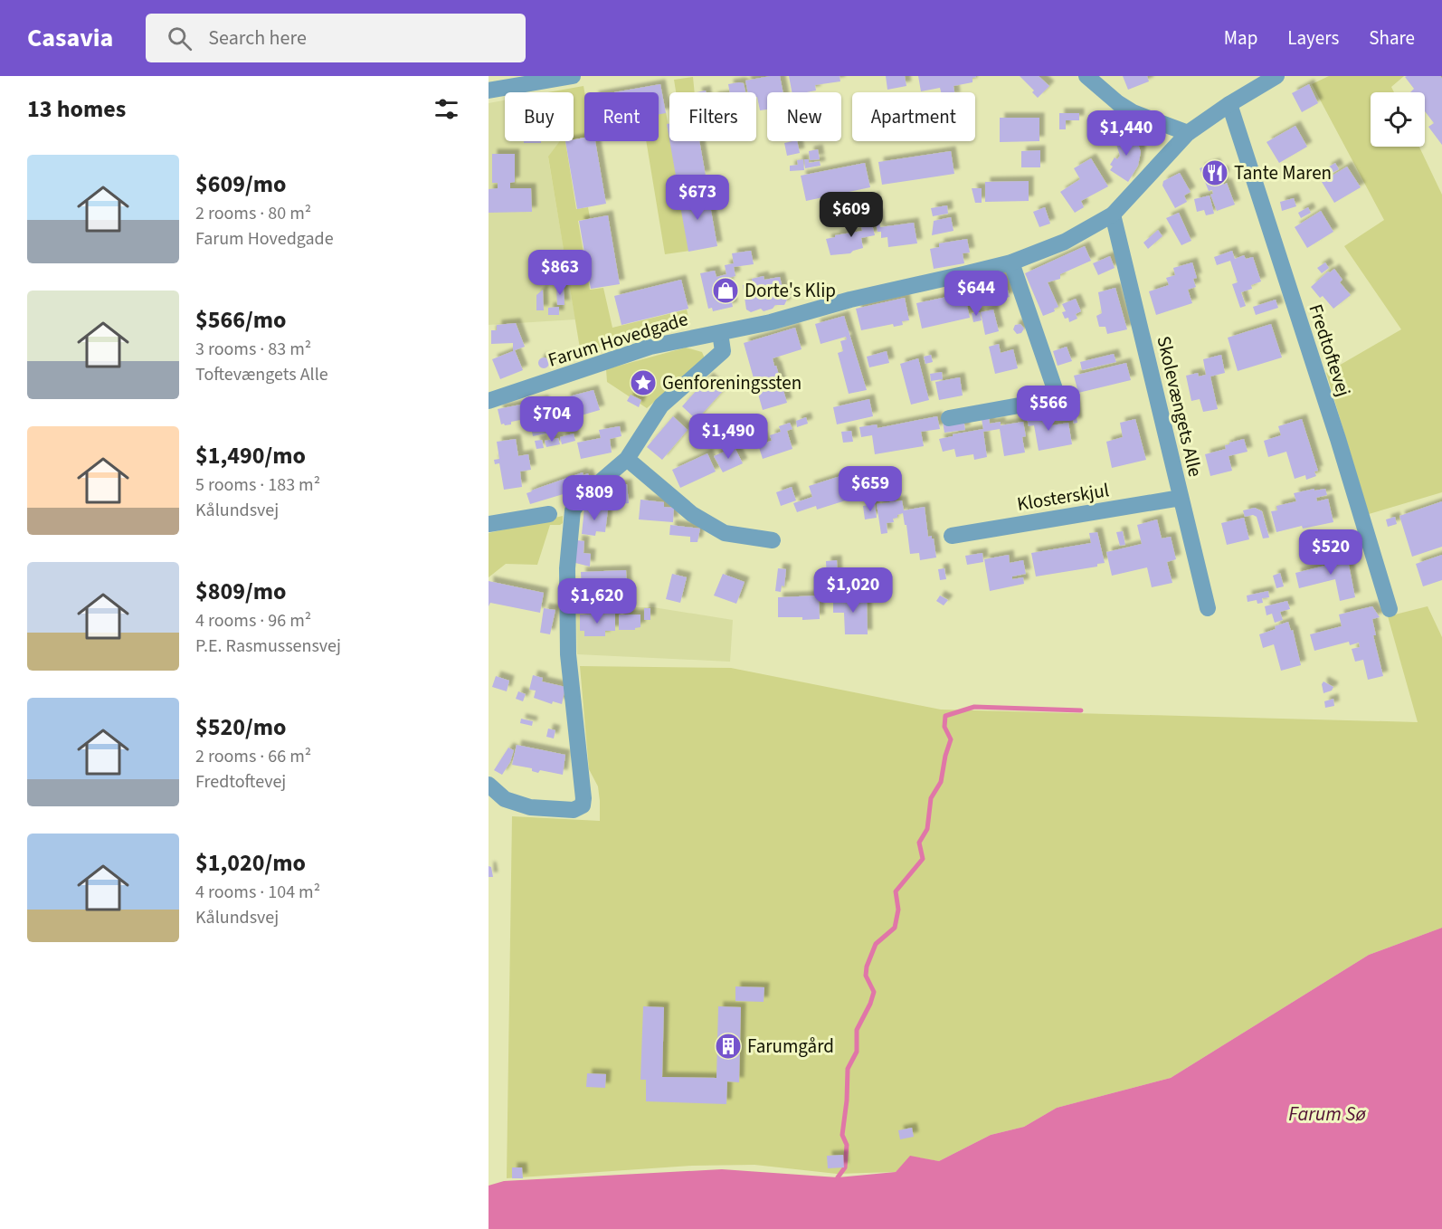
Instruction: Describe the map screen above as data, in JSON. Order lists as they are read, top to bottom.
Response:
{
  "streets": {
    "street": [
      "Farum Hovedgade",
      "Fredtoftevej",
      "Skolevængets Alle",
      "Klosterskjul"
    ]
  },
  "crossings": [
    ["Farum Hovedgade", "Fredtoftevej"],
    ["Farum Hovedgade", "Skolevængets Alle"],
    ["Skolevængets Alle", "Klosterskjul"]
  ],
  "water": ["Farum Sø"],
  "places": {
    "restaurant": ["Tante Maren"],
    "shop": ["Dorte's Klip"],
    "place": ["Genforeningssten"],
    "building": ["Farumgård"]
  },
  "page": {
    "header": "Casavia",
    "search": "Search here",
    "nav": ["Map", "Layers", "Share"],
    "heading": "13 homes",
    "chip": [
      "Buy",
      "Rent",
      "Filters",
      "New",
      "Apartment"
    ],
    "price": [
      "$1,440",
      "$673",
      "$609",
      "$863",
      "$644",
      "$566",
      "$704",
      "$1,490",
      "$659",
      "$809",
      "$520",
      "$1,020",
      "$1,620"
    ],
    "list": [
      {
        "name": "$609/mo",
        "note": "2 rooms · 80 m² · Farum Hovedgade"
      },
      {
        "name": "$566/mo",
        "note": "3 rooms · 83 m² · Toftevængets Alle"
      },
      {
        "name": "$1,490/mo",
        "note": "5 rooms · 183 m² · Kålundsvej"
      },
      {
        "name": "$809/mo",
        "note": "4 rooms · 96 m² · P.E. Rasmussensvej"
      },
      {
        "name": "$520/mo",
        "note": "2 rooms · 66 m² · Fredtoftevej"
      },
      {
        "name": "$1,020/mo",
        "note": "4 rooms · 104 m² · Kålundsvej"
      }
    ]
  }
}
